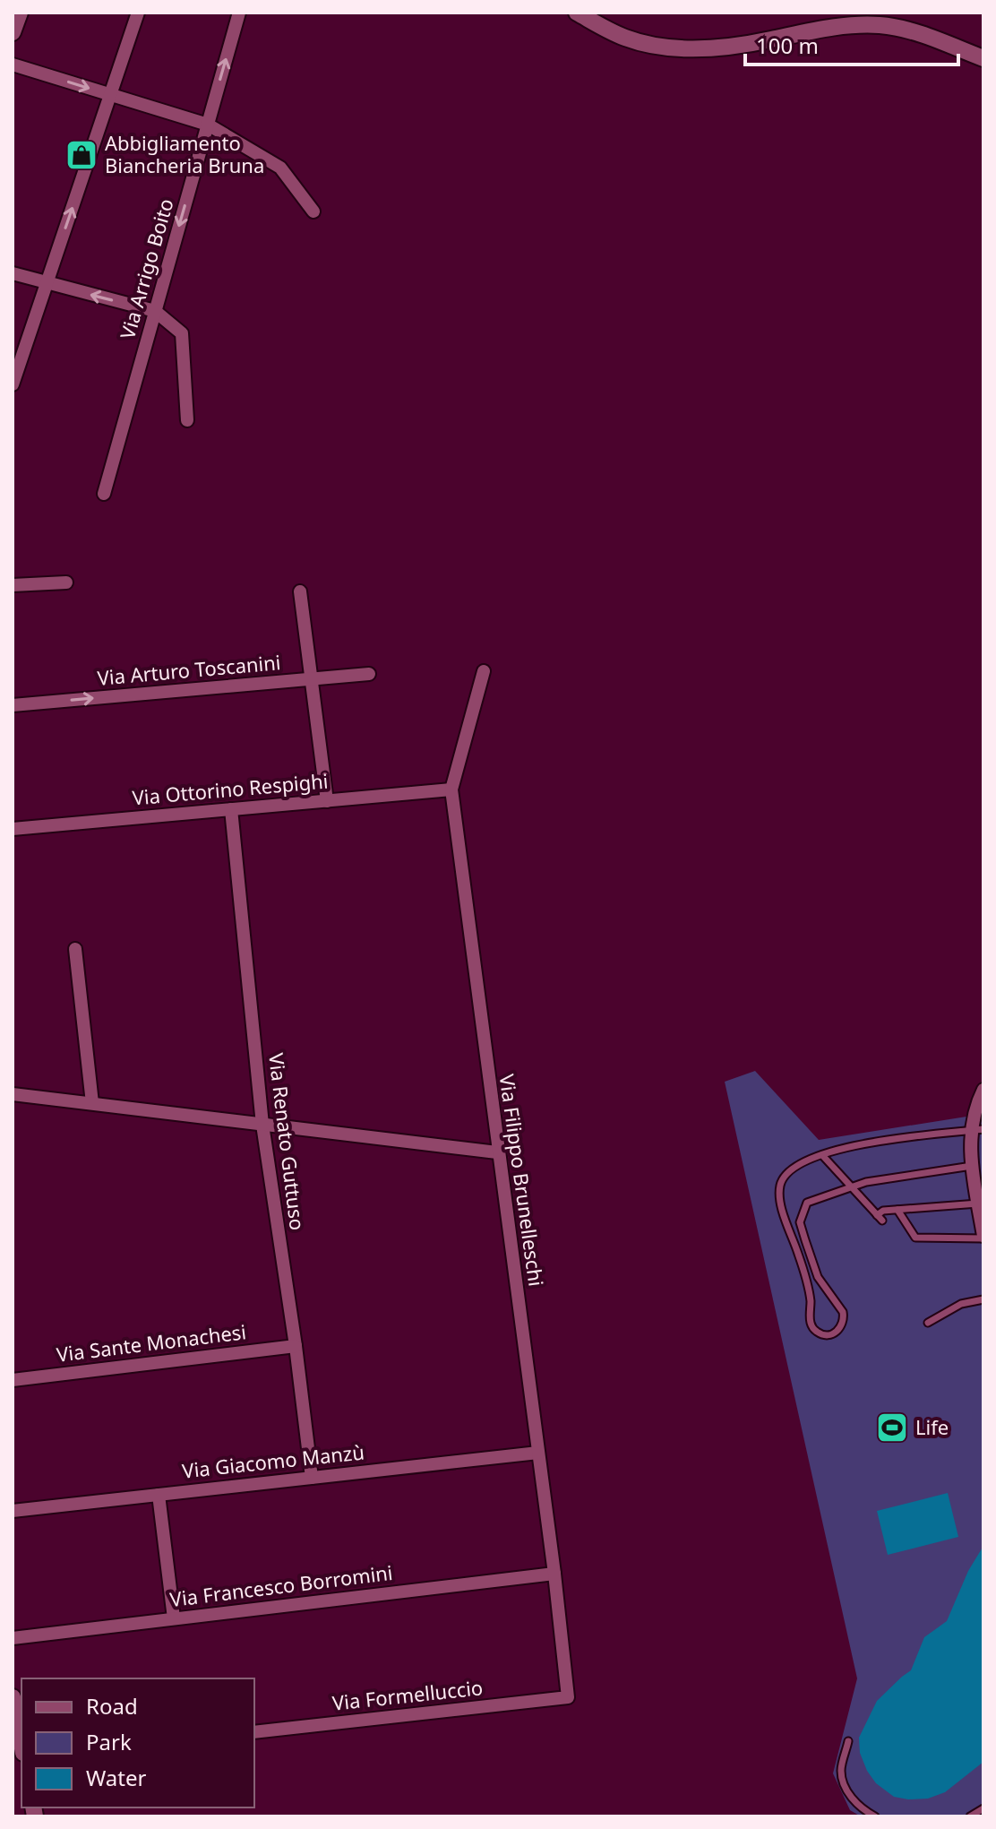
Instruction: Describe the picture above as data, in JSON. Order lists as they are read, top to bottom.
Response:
{
  "streets": {
    "street": [
      "Via Arrigo Boito",
      "Via Arturo Toscanini",
      "Via Ottorino Respighi",
      "Via Renato Guttuso",
      "Via Filippo Brunelleschi",
      "Via Sante Monachesi",
      "Via Giacomo Manzù",
      "Via Francesco Borromini",
      "Via Formelluccio"
    ]
  },
  "crossings": [
    ["Via Ottorino Respighi", "Via Renato Guttuso"],
    ["Via Ottorino Respighi", "Via Filippo Brunelleschi"],
    ["Via Renato Guttuso", "Via Sante Monachesi"],
    ["Via Renato Guttuso", "Via Giacomo Manzù"],
    ["Via Filippo Brunelleschi", "Via Giacomo Manzù"],
    ["Via Filippo Brunelleschi", "Via Francesco Borromini"],
    ["Via Filippo Brunelleschi", "Via Formelluccio"]
  ],
  "one_way": ["Via Arturo Toscanini"],
  "places": {
    "shop": ["Abbigliamento Biancheria Bruna"],
    "sports": ["Life"]
  },
  "legend": ["Road", "Park", "Water"],
  "scale_bar": "100 m"
}
